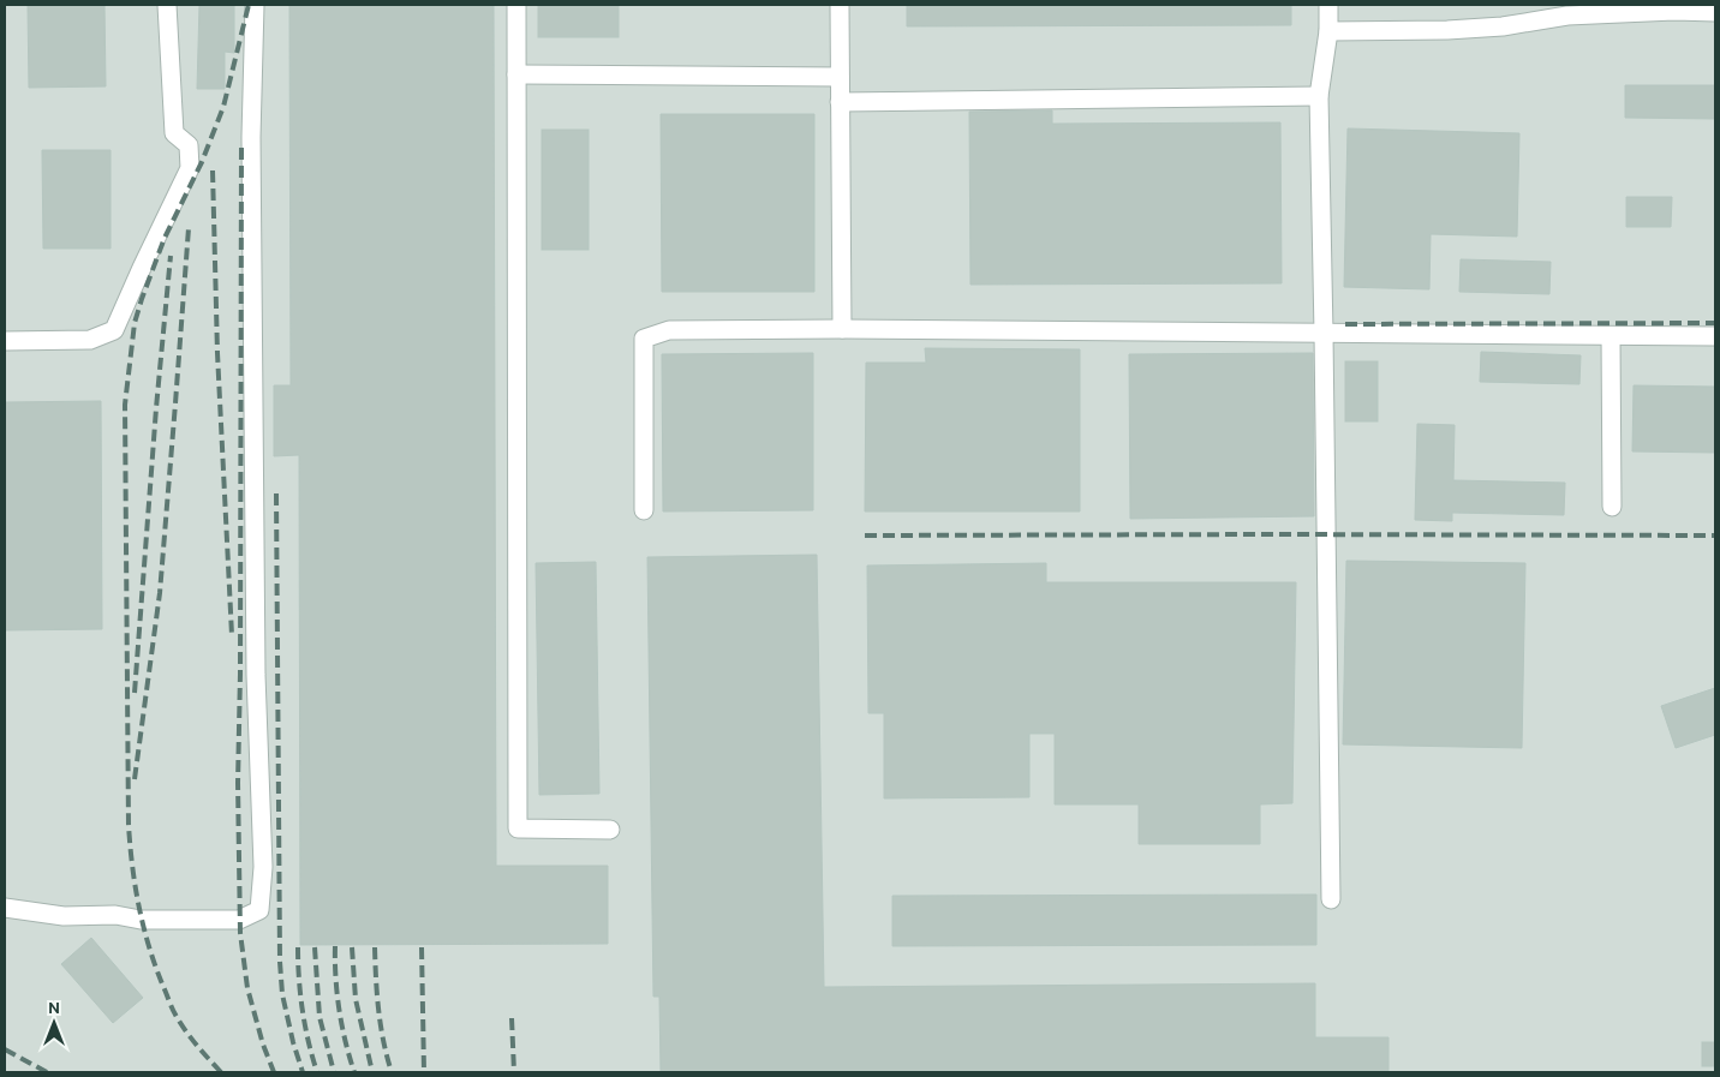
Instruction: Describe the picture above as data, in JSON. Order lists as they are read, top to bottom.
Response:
{
  "north": "top"
}
